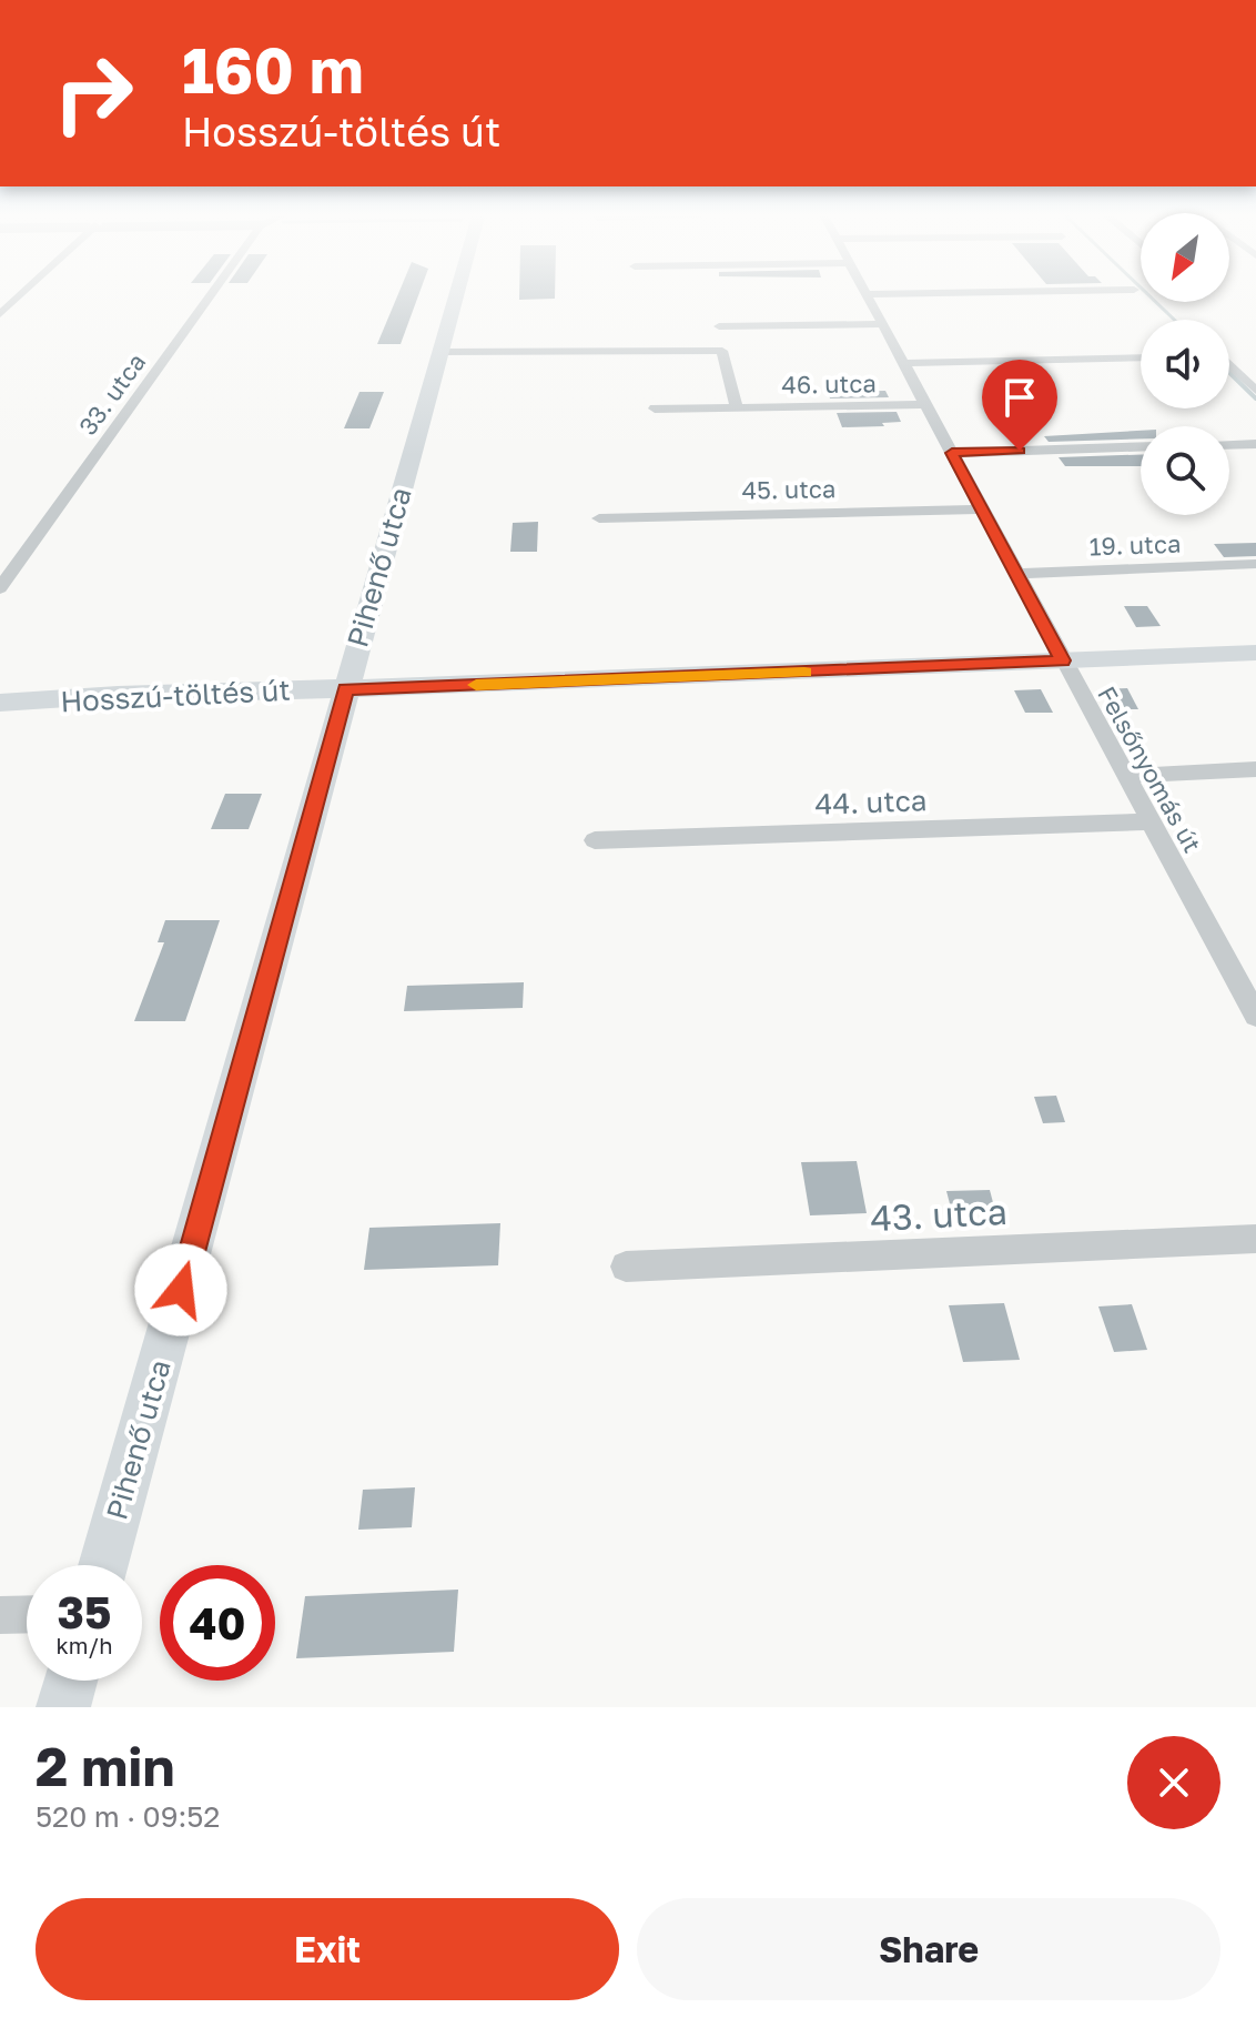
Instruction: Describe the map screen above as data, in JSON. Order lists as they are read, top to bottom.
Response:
{
  "streets": {
    "street": [
      "46. utca",
      "33. utca",
      "45. utca",
      "19. utca",
      "Pihenő utca",
      "Hosszú-töltés út",
      "Felsőnyomás út",
      "44. utca",
      "43. utca"
    ]
  },
  "crossings": [
    ["46. utca", "Felsőnyomás út"],
    ["45. utca", "Felsőnyomás út"],
    ["19. utca", "Felsőnyomás út"],
    ["Pihenő utca", "Hosszú-töltés út"],
    ["Hosszú-töltés út", "Felsőnyomás út"],
    ["Felsőnyomás út", "44. utca"]
  ],
  "north": "bottom left",
  "page": {
    "turn": ["160 m", "Hosszú-töltés út"],
    "speed": "35 km/h",
    "limit": "40",
    "heading": ["2 min", "520 m · 09:52"],
    "buttons": ["Exit", "Share"]
  }
}
